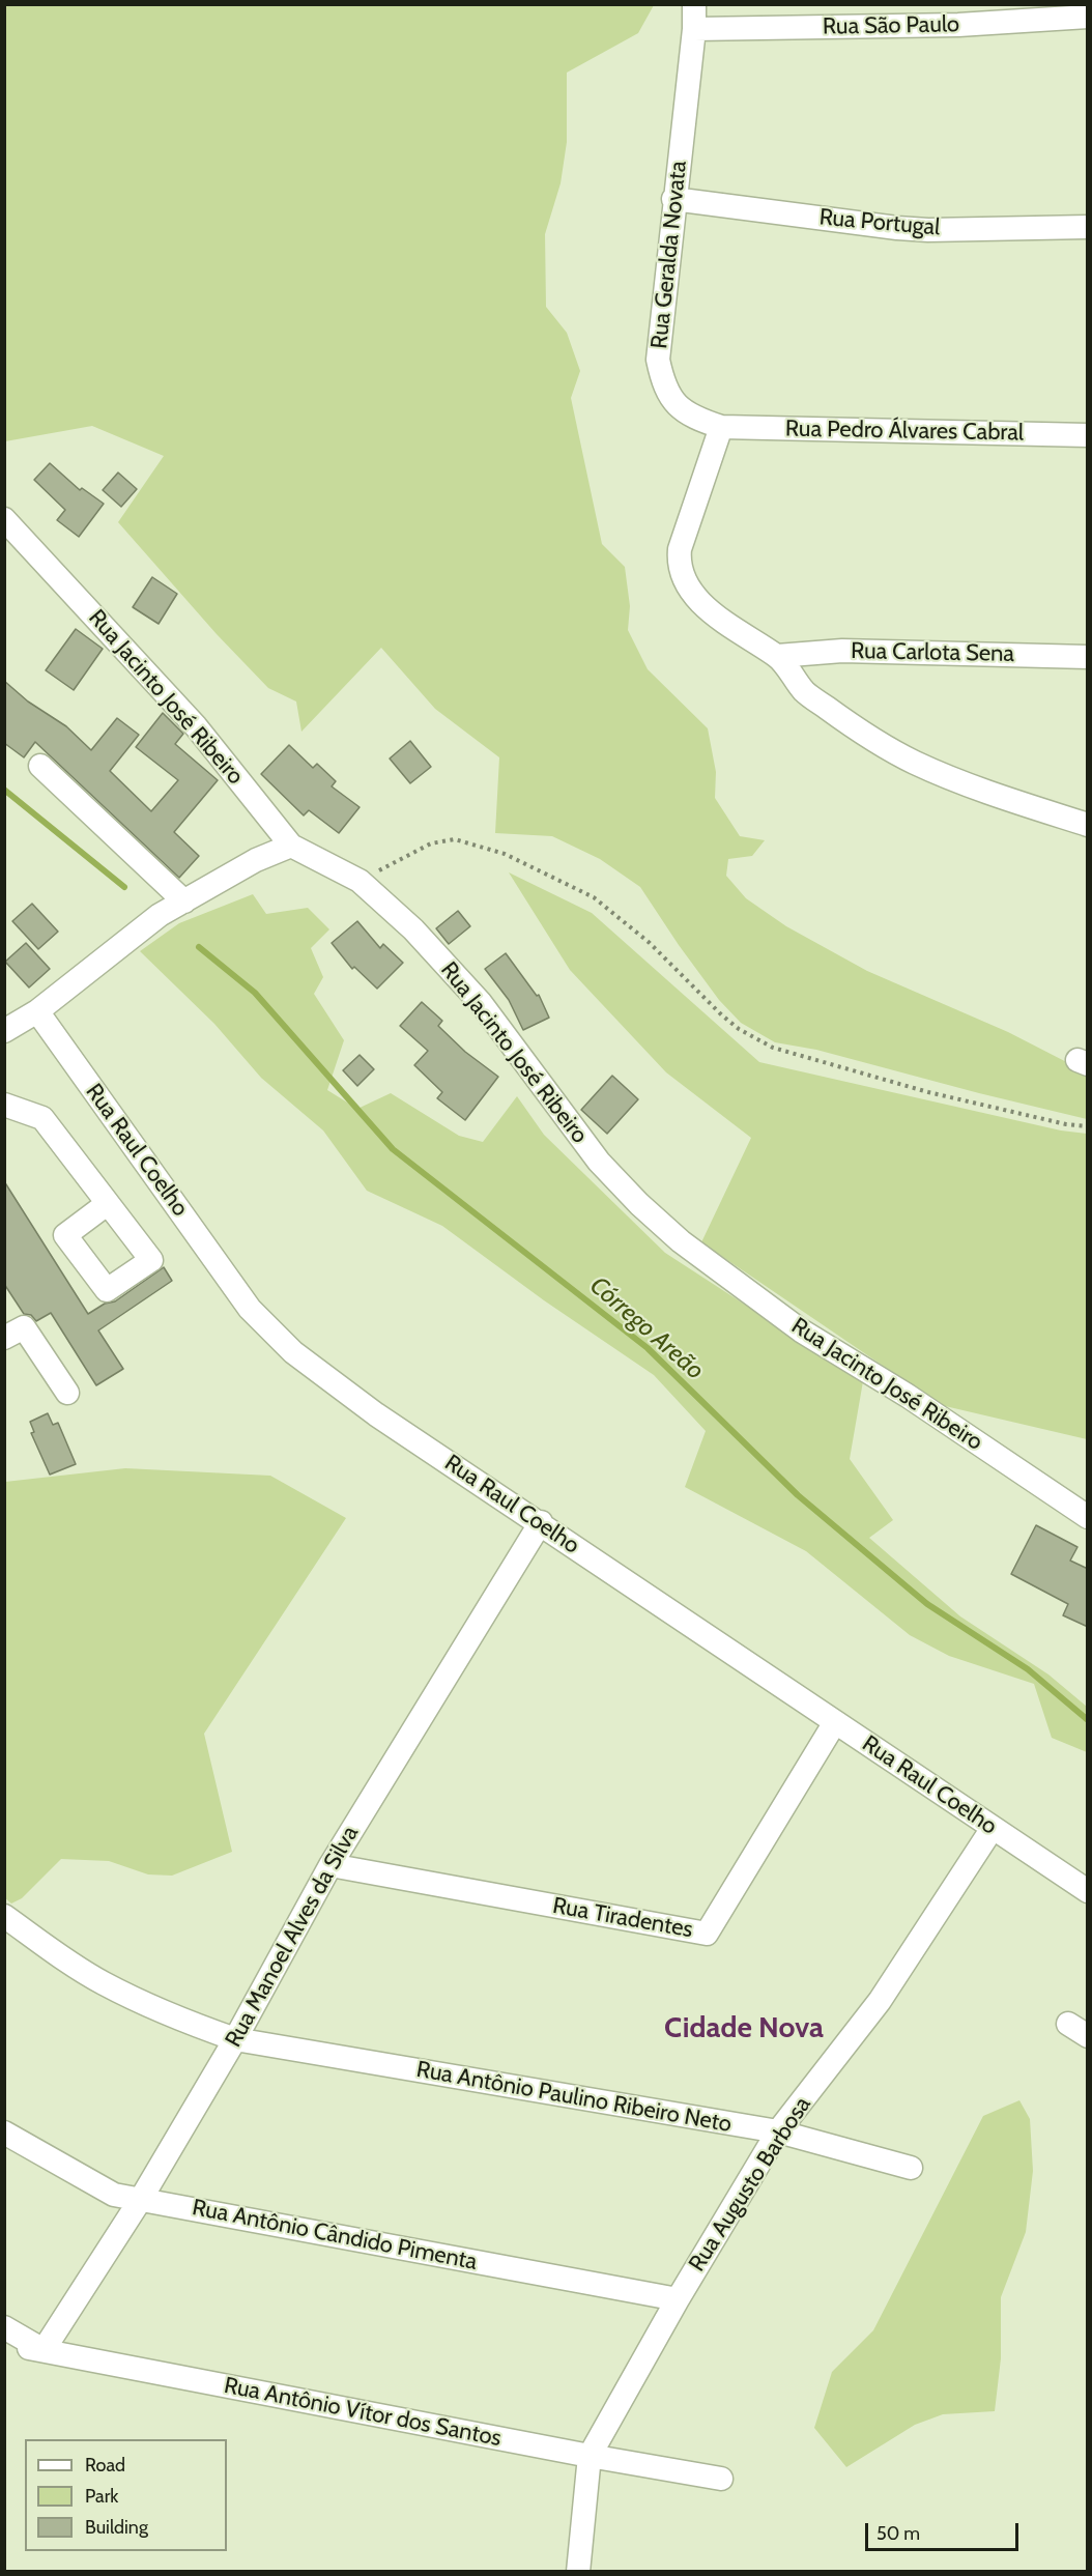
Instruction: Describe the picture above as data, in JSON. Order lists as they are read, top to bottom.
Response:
{
  "streets": {
    "street": [
      "Rua São Paulo",
      "Rua Portugal",
      "Rua Geralda Novata",
      "Rua Pedro Álvares Cabral",
      "Rua Carlota Sena",
      "Rua Jacinto José Ribeiro",
      "Rua Raul Coelho",
      "Rua Tiradentes",
      "Rua Manoel Alves da Silva",
      "Rua Antônio Paulino Ribeiro Neto",
      "Rua Augusto Barbosa",
      "Rua Antônio Cândido Pimenta",
      "Rua Antônio Vítor dos Santos"
    ]
  },
  "crossings": [
    ["Rua São Paulo", "Rua Geralda Novata"],
    ["Rua Portugal", "Rua Geralda Novata"],
    ["Rua Geralda Novata", "Rua Pedro Álvares Cabral"],
    ["Rua Raul Coelho", "Rua Tiradentes"],
    ["Rua Raul Coelho", "Rua Manoel Alves da Silva"],
    ["Rua Raul Coelho", "Rua Augusto Barbosa"],
    ["Rua Tiradentes", "Rua Manoel Alves da Silva"],
    ["Rua Manoel Alves da Silva", "Rua Antônio Paulino Ribeiro Neto"],
    ["Rua Manoel Alves da Silva", "Rua Antônio Cândido Pimenta"],
    ["Rua Manoel Alves da Silva", "Rua Antônio Vítor dos Santos"],
    ["Rua Antônio Paulino Ribeiro Neto", "Rua Augusto Barbosa"],
    ["Rua Augusto Barbosa", "Rua Antônio Cândido Pimenta"],
    ["Rua Augusto Barbosa", "Rua Antônio Vítor dos Santos"]
  ],
  "districts": ["Cidade Nova"],
  "water": ["Córrego Areão"],
  "legend": ["Road", "Park", "Building"],
  "scale_bar": "50 m"
}
